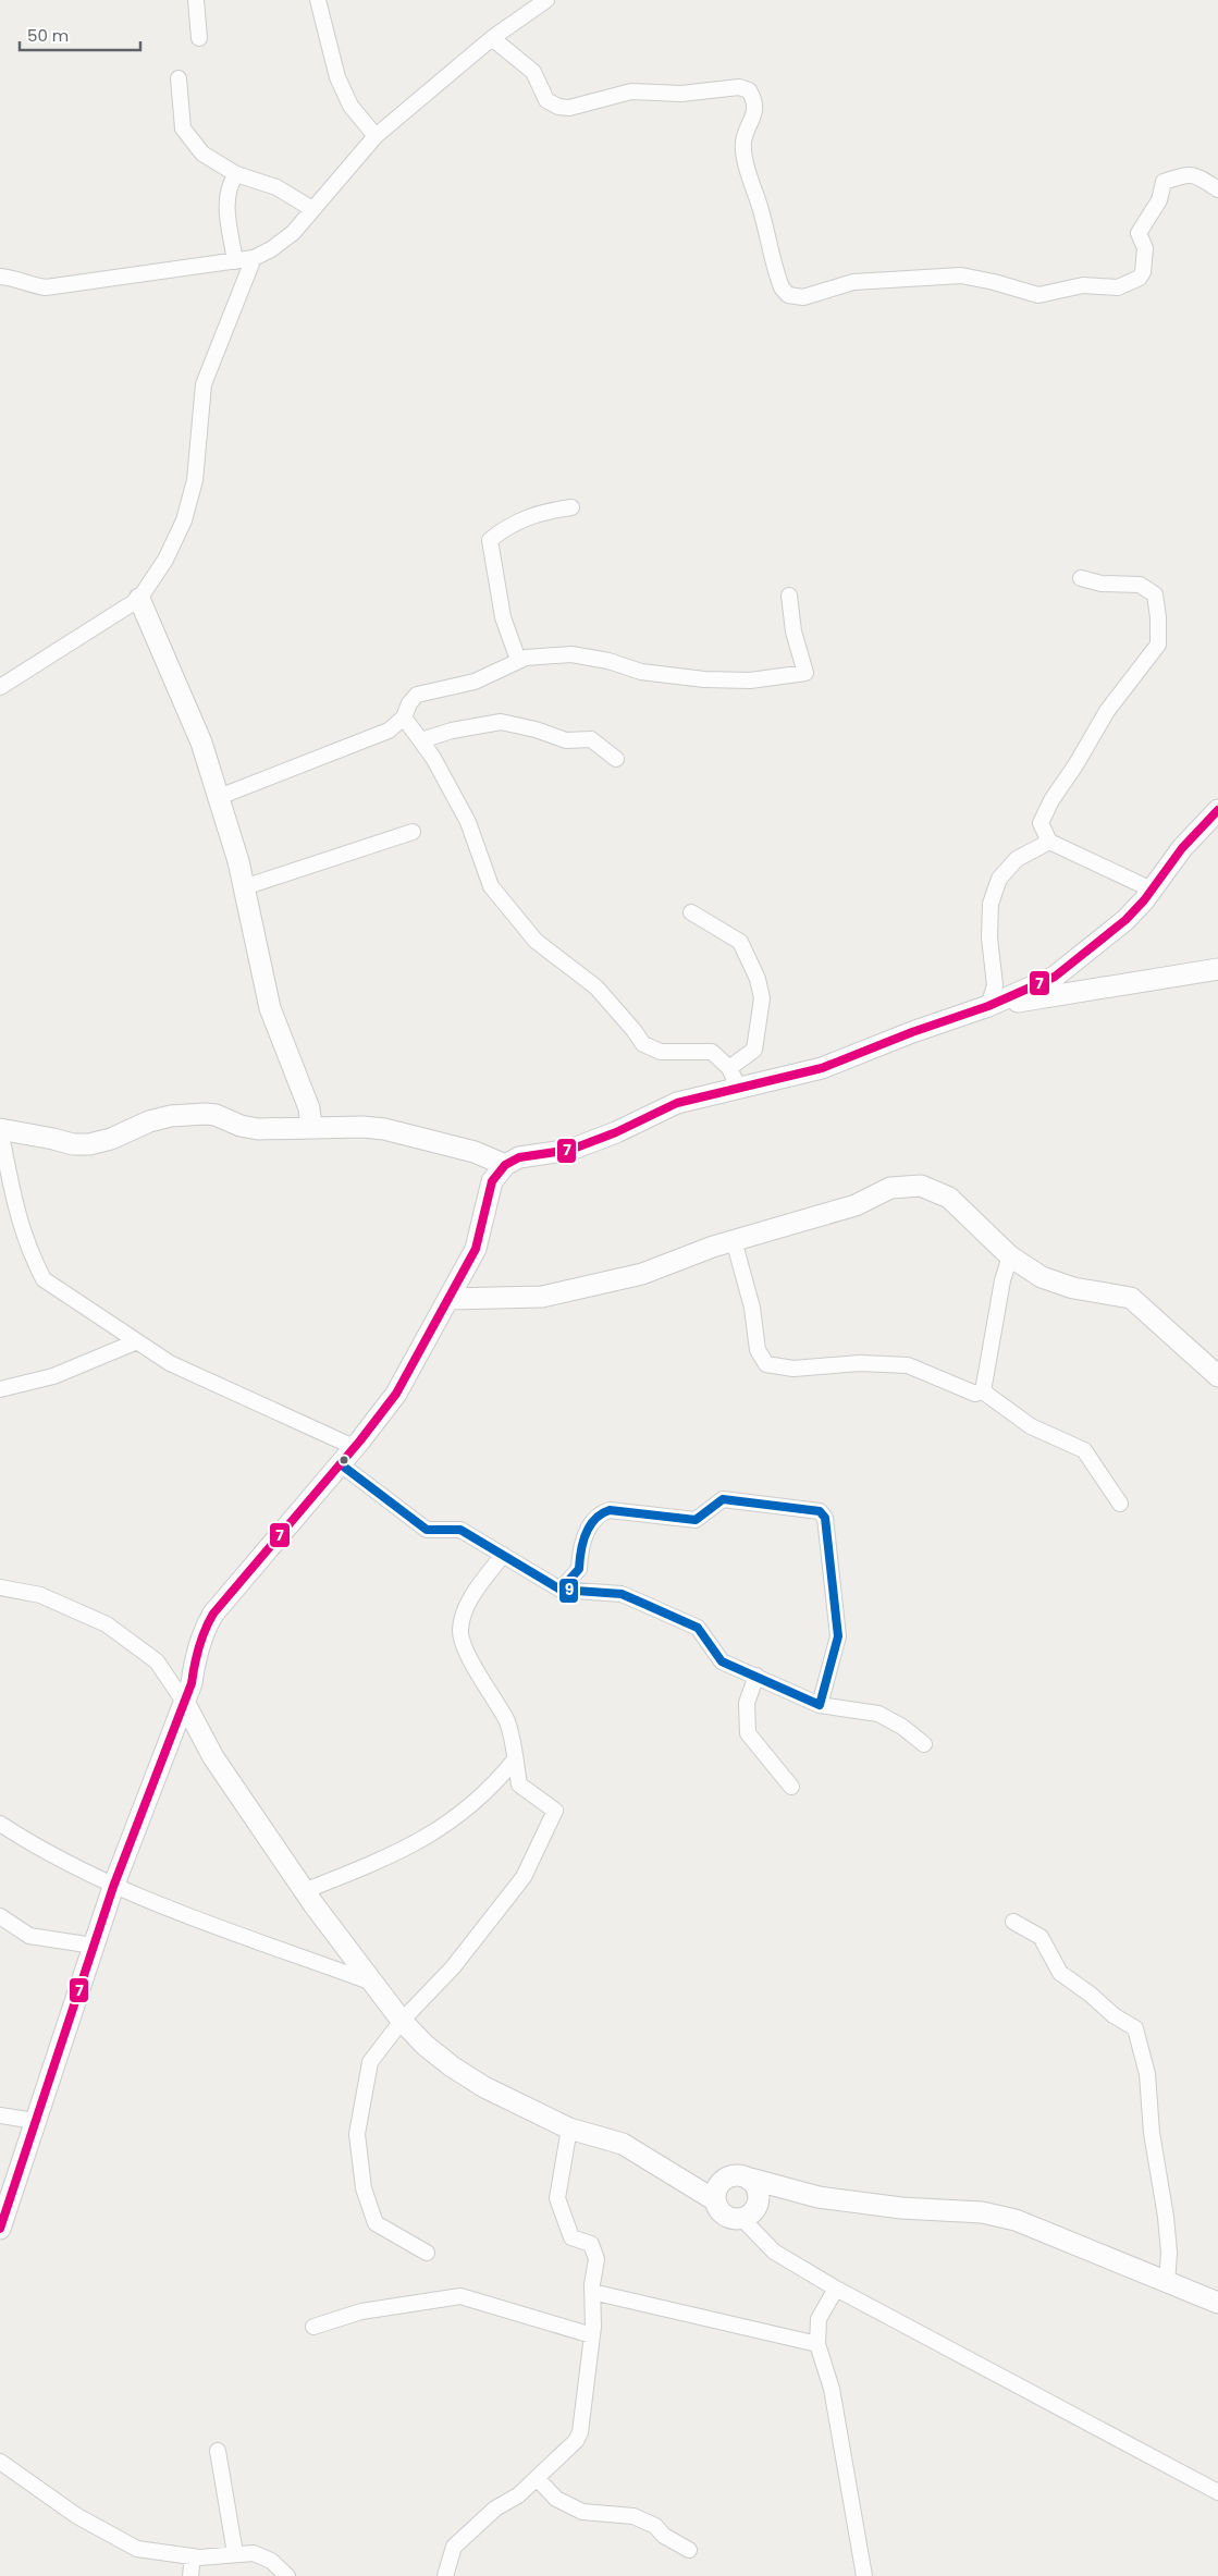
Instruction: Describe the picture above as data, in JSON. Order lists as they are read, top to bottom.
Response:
{
  "lines": ["transit line 7", "transit line 9"],
  "scale_bar": "50 m"
}
